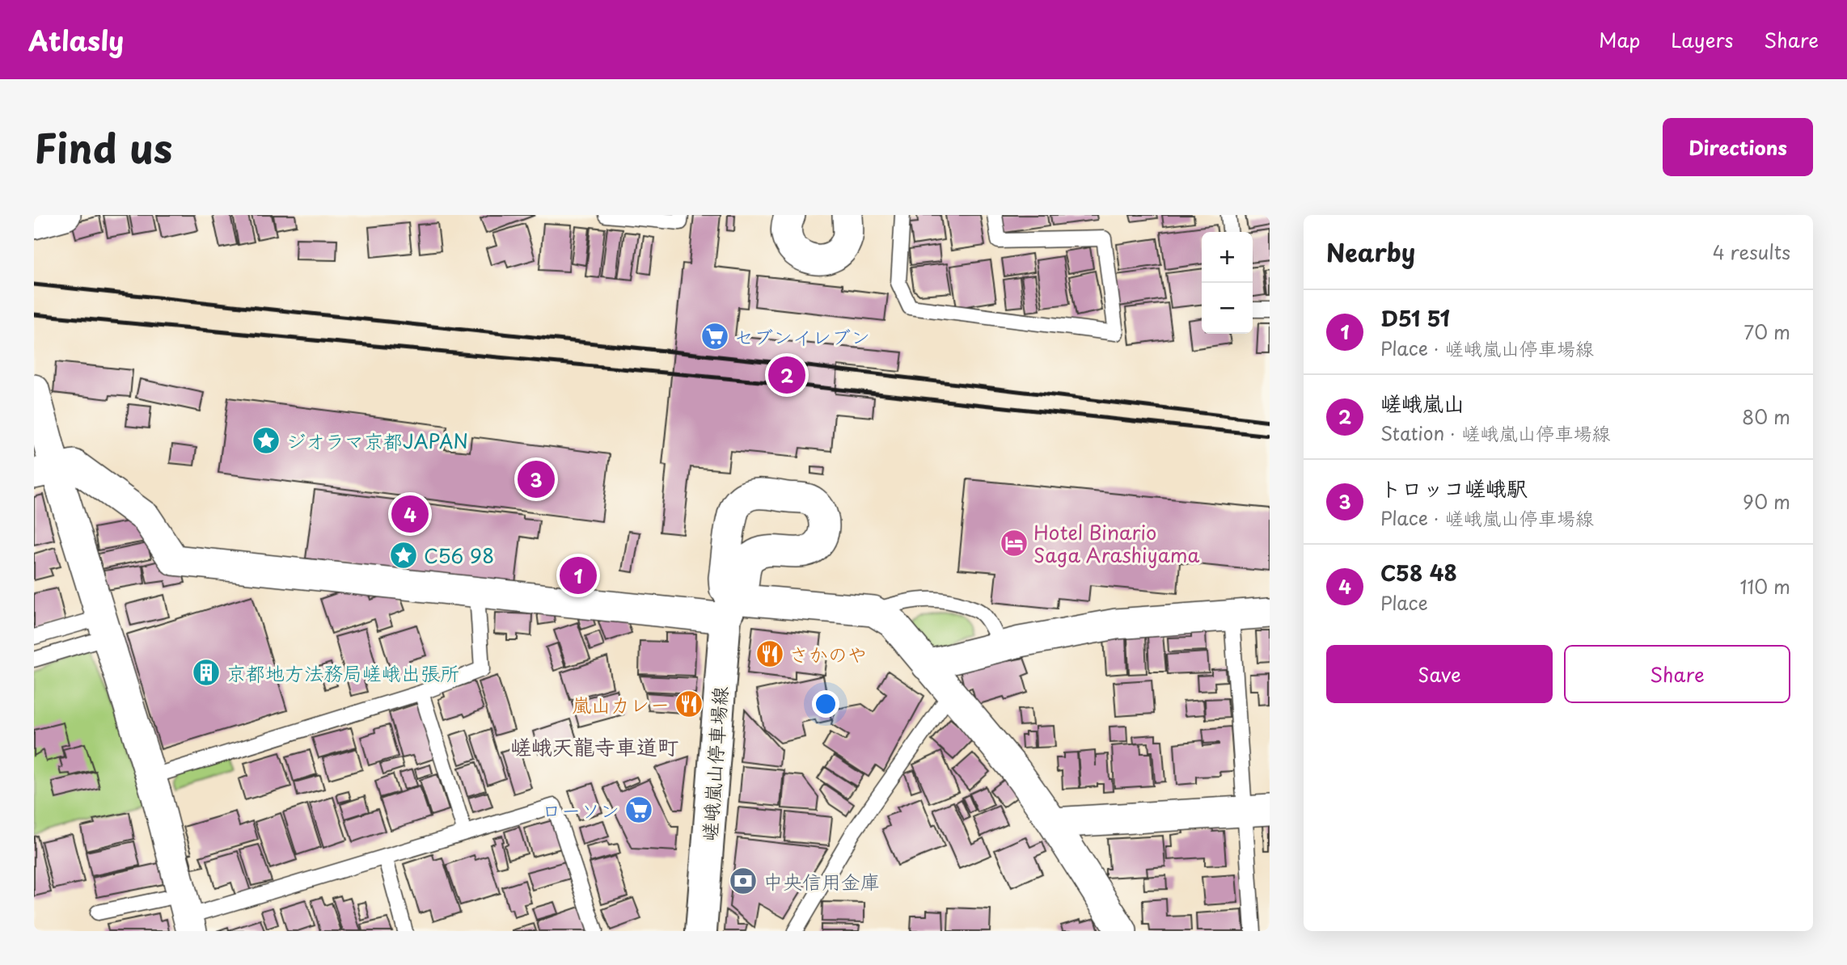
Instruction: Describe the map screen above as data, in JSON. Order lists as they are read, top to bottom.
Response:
{
  "streets": {
    "main road": ["嵯峨嵐山停車場線"]
  },
  "districts": ["嵯峨天龍寺車道町"],
  "places": {
    "supermarket": ["セブンイレブン", "ローソン"],
    "place": ["ジオラマ京都JAPAN", "C56 98"],
    "hotel": ["Hotel Binario Saga Arashiyama"],
    "restaurant": ["さかのや", "嵐山カレー"],
    "building": ["京都地方法務局嵯峨出張所"],
    "bank": ["中央信用金庫"]
  },
  "page": {
    "header": "Atlasly",
    "nav": ["Map", "Layers", "Share"],
    "title": "Find us",
    "buttons": [
      "Directions",
      ["Save", "Share"]
    ],
    "heading": ["Nearby", "4 results"],
    "map_buttons": ["+", "−"],
    "list": [
      {
        "mark": "1",
        "name": "D51 51",
        "note": "Place · 嵯峨嵐山停車場線",
        "value": "70 m"
      },
      {
        "mark": "2",
        "name": "嵯峨嵐山",
        "note": "Station · 嵯峨嵐山停車場線",
        "value": "80 m"
      },
      {
        "mark": "3",
        "name": "トロッコ嵯峨駅",
        "note": "Place · 嵯峨嵐山停車場線",
        "value": "90 m"
      },
      {
        "mark": "4",
        "name": "C58 48",
        "note": "Place",
        "value": "110 m"
      }
    ],
    "pins": [
      "2",
      "3",
      "4",
      "1"
    ]
  }
}
